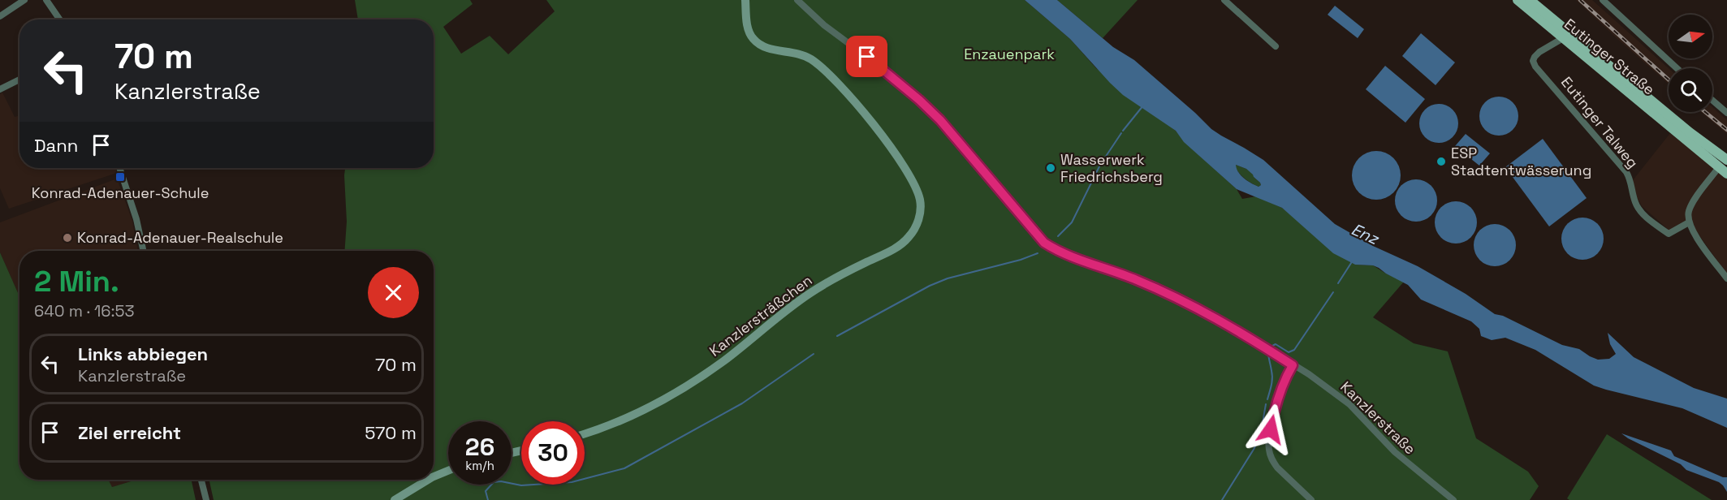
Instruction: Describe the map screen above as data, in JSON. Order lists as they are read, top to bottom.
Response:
{
  "streets": {
    "main road": ["Eutinger Straße", "Kanzlersträßchen"],
    "street": ["Eutinger Talweg", "Kanzlerstraße"]
  },
  "crossings": [
    ["Eutinger Straße", "Eutinger Talweg"]
  ],
  "water": ["Enz"],
  "parks": ["Enzauenpark"],
  "places": {
    "other": ["ESP Stadtentwässerung", "Wasserwerk Friedrichsberg", "Konrad-Adenauer-Realschule"],
    "transit": ["Konrad-Adenauer-Schule"]
  },
  "north": "right",
  "page": {
    "turn": ["70 m", "Kanzlerstraße"],
    "then": "Dann",
    "heading": ["2 Min.", "640 m · 16:53"],
    "list": [
      {
        "name": "Links abbiegen",
        "note": "Kanzlerstraße",
        "value": "70 m"
      },
      {
        "name": "Ziel erreicht",
        "value": "570 m"
      }
    ],
    "speed": "26 km/h",
    "limit": "30"
  }
}
